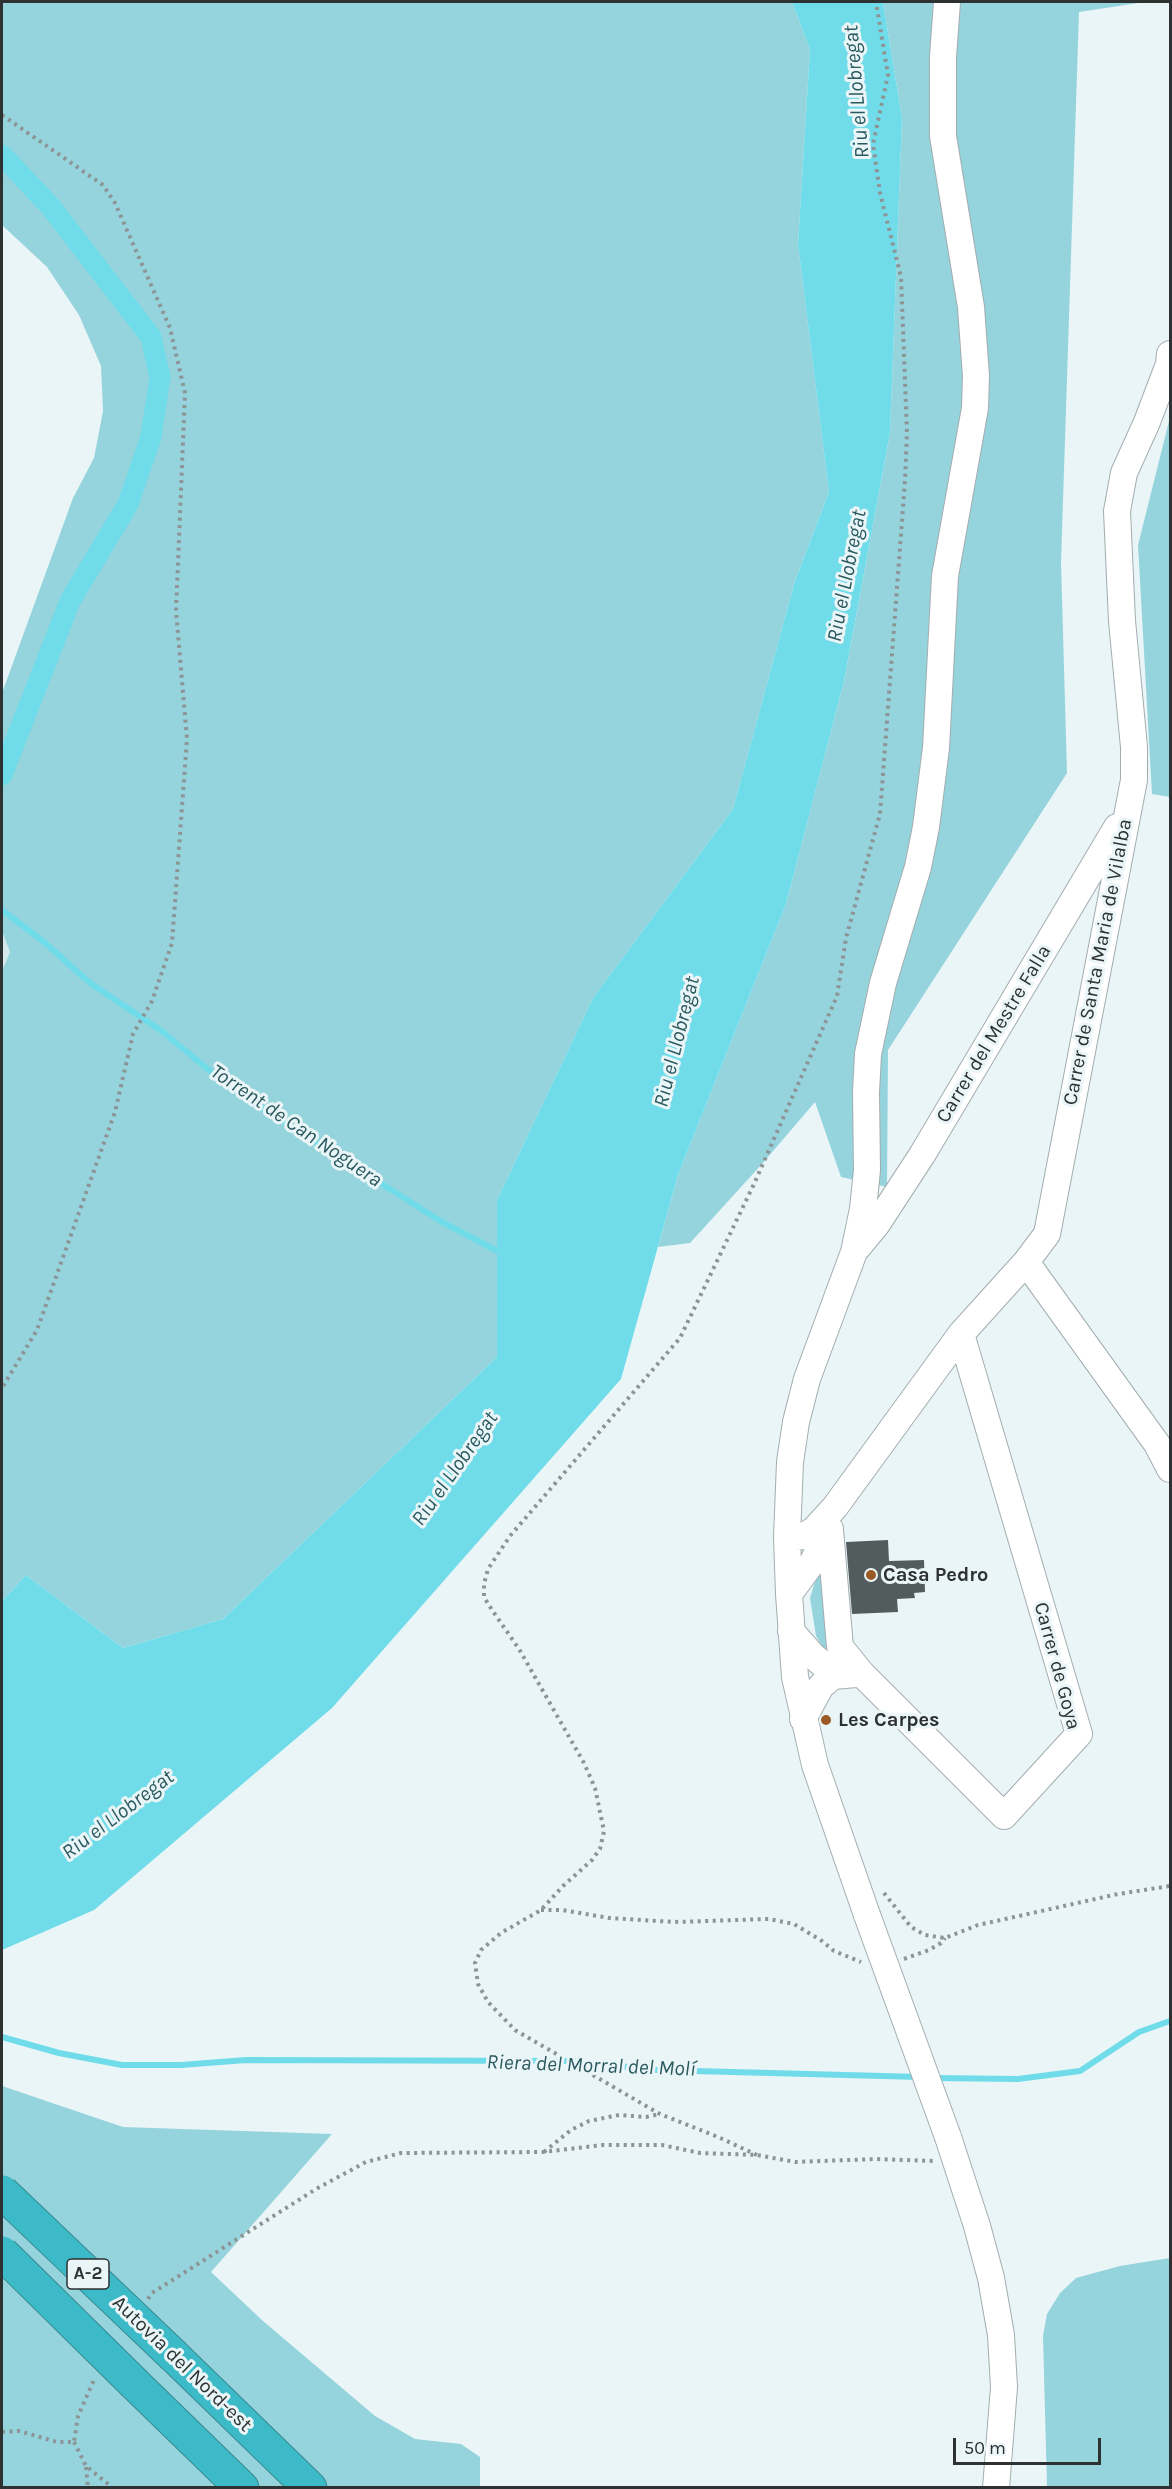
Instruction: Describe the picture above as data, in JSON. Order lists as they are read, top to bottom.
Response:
{
  "streets": {
    "highway": ["A-2", "Autovia del Nord-est"],
    "street": ["Carrer de Santa Maria de Vilalba", "Carrer del Mestre Falla", "Carrer de Goya"]
  },
  "crossings": [
    ["Carrer de Santa Maria de Vilalba", "Carrer del Mestre Falla"],
    ["Carrer de Santa Maria de Vilalba", "Carrer de Goya"]
  ],
  "water": ["Riu el Llobregat", "Torrent de Can Noguera", "Riera del Morral del Molí"],
  "places": ["Casa Pedro", "Les Carpes"],
  "scale_bar": "50 m"
}
